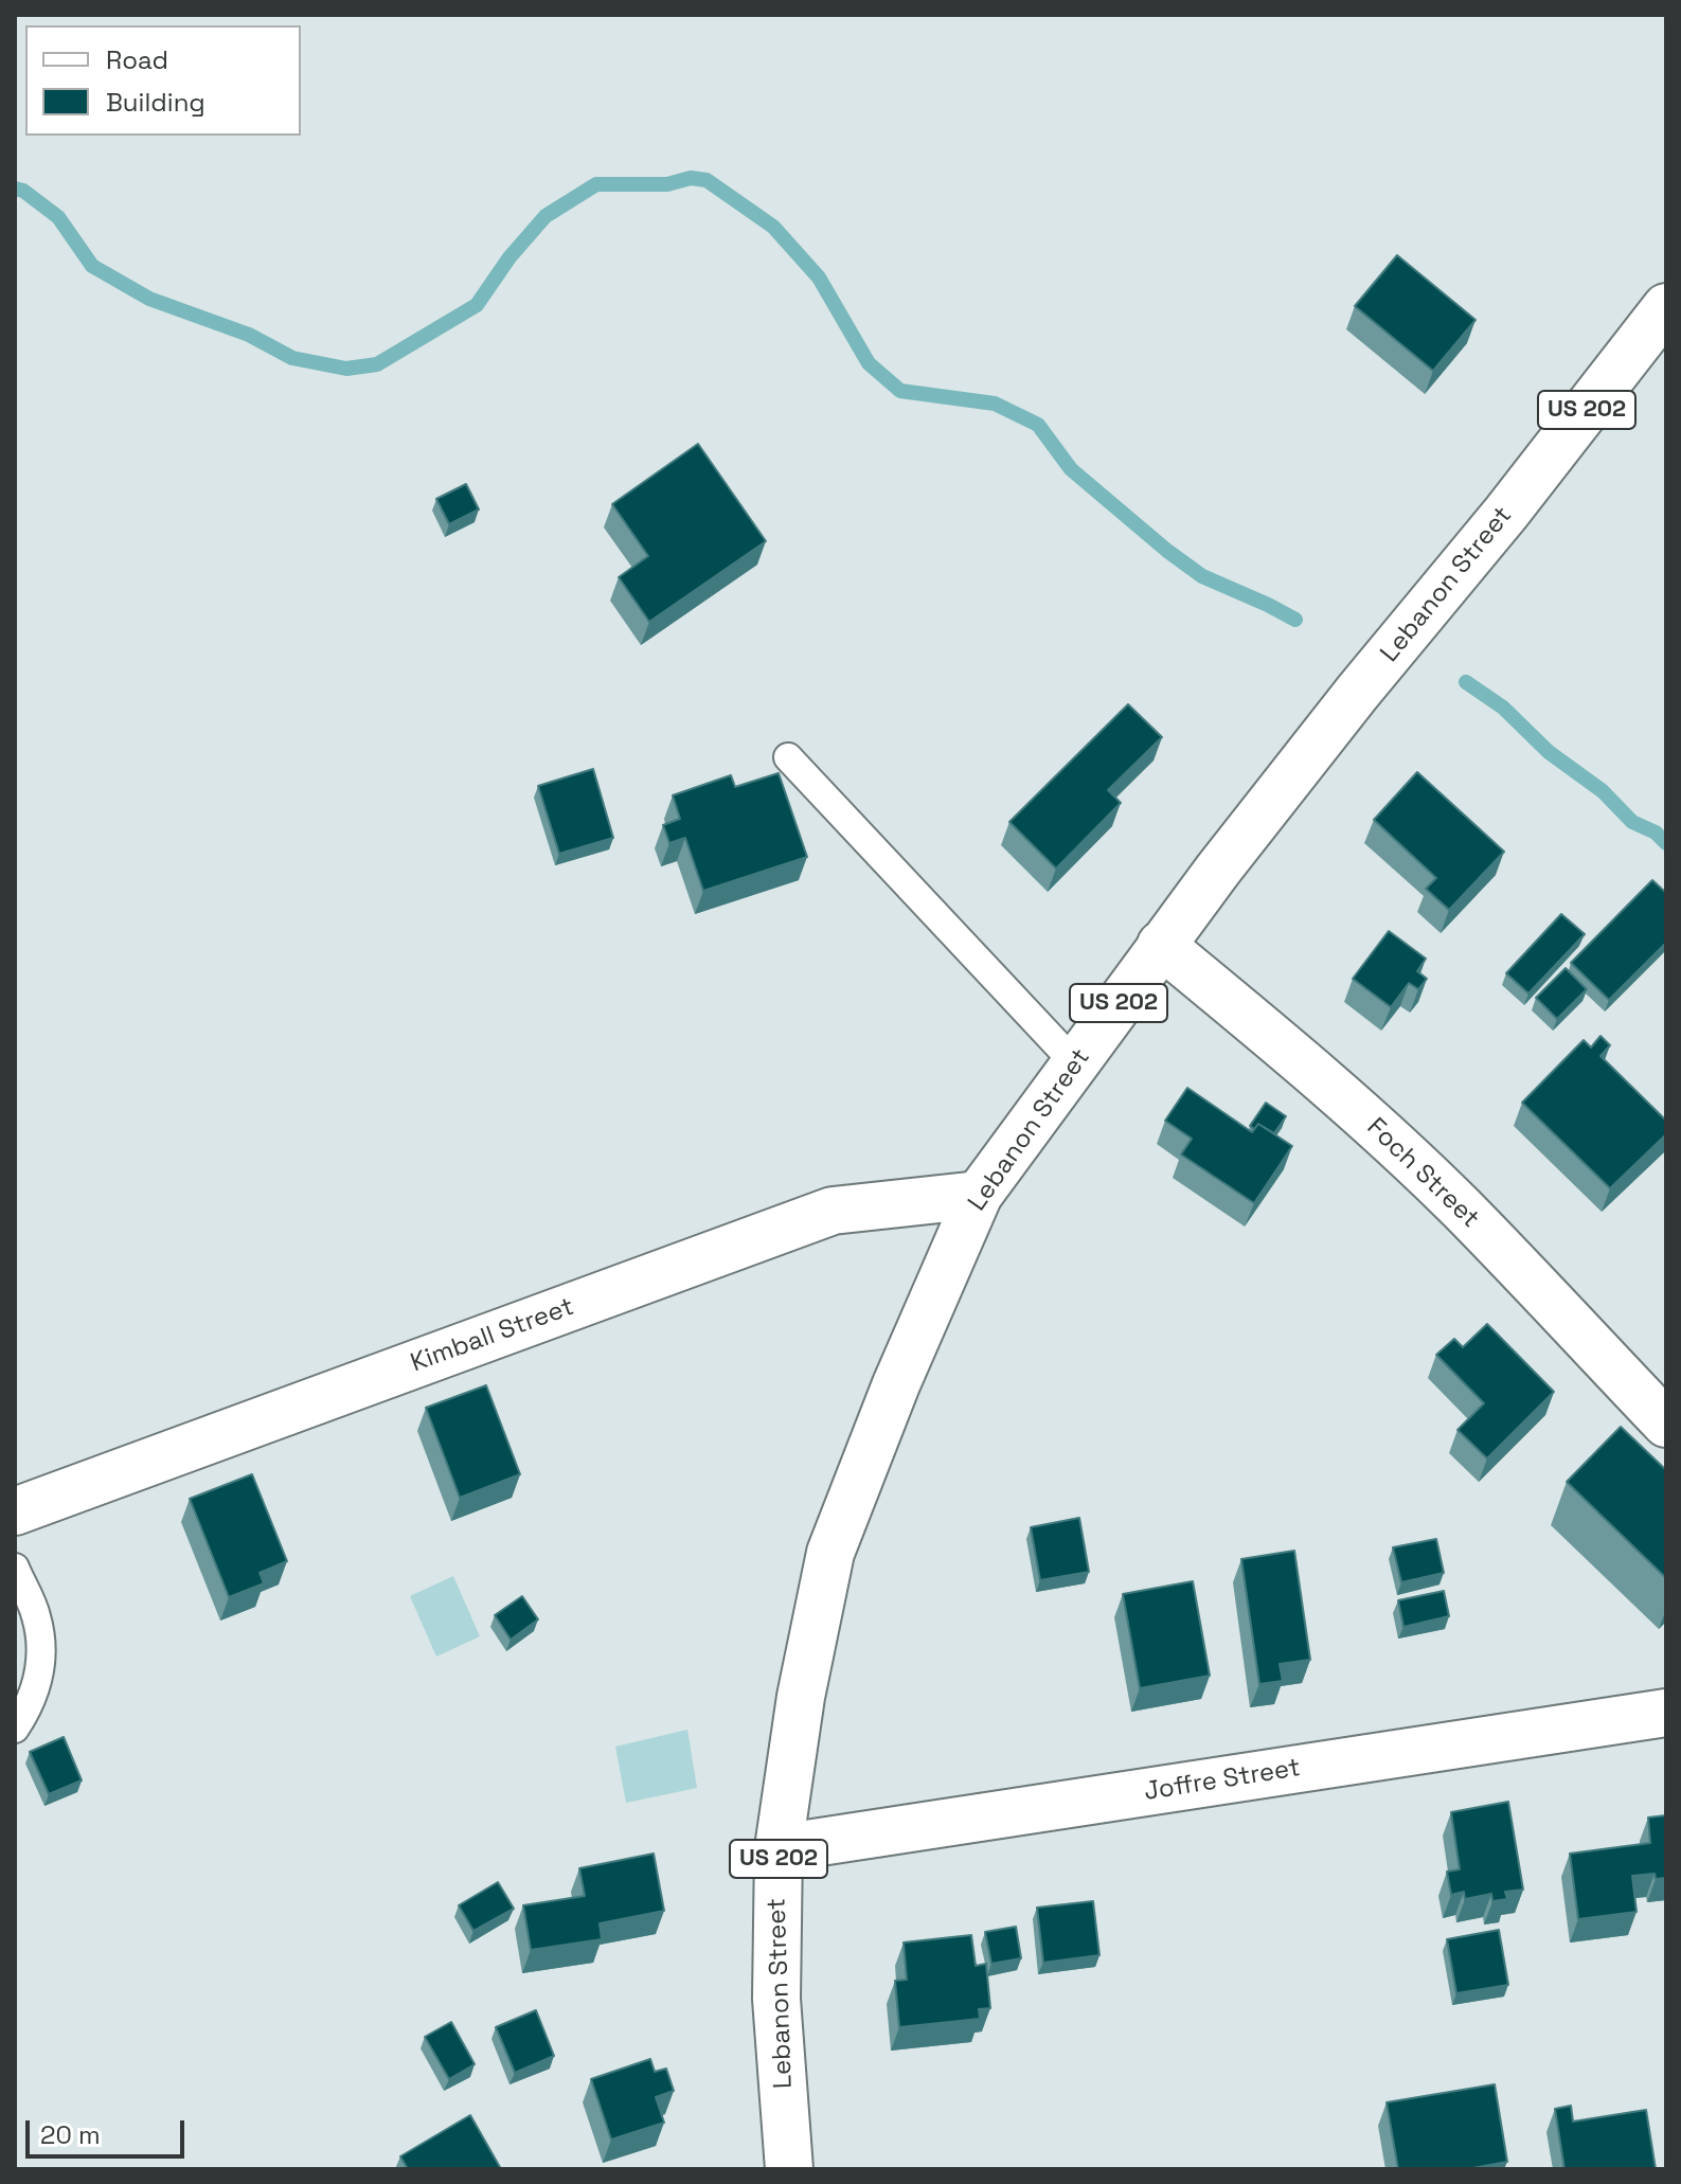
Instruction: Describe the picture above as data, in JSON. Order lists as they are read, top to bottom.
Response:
{
  "streets": {
    "main road": [
      "US 202",
      "Lebanon Street",
      "Foch Street",
      "Kimball Street",
      "Joffre Street"
    ]
  },
  "crossings": [
    ["Lebanon Street", "Foch Street"],
    ["Lebanon Street", "Kimball Street"],
    ["Lebanon Street", "Joffre Street"]
  ],
  "legend": ["Road", "Building"],
  "scale_bar": "20 m"
}
